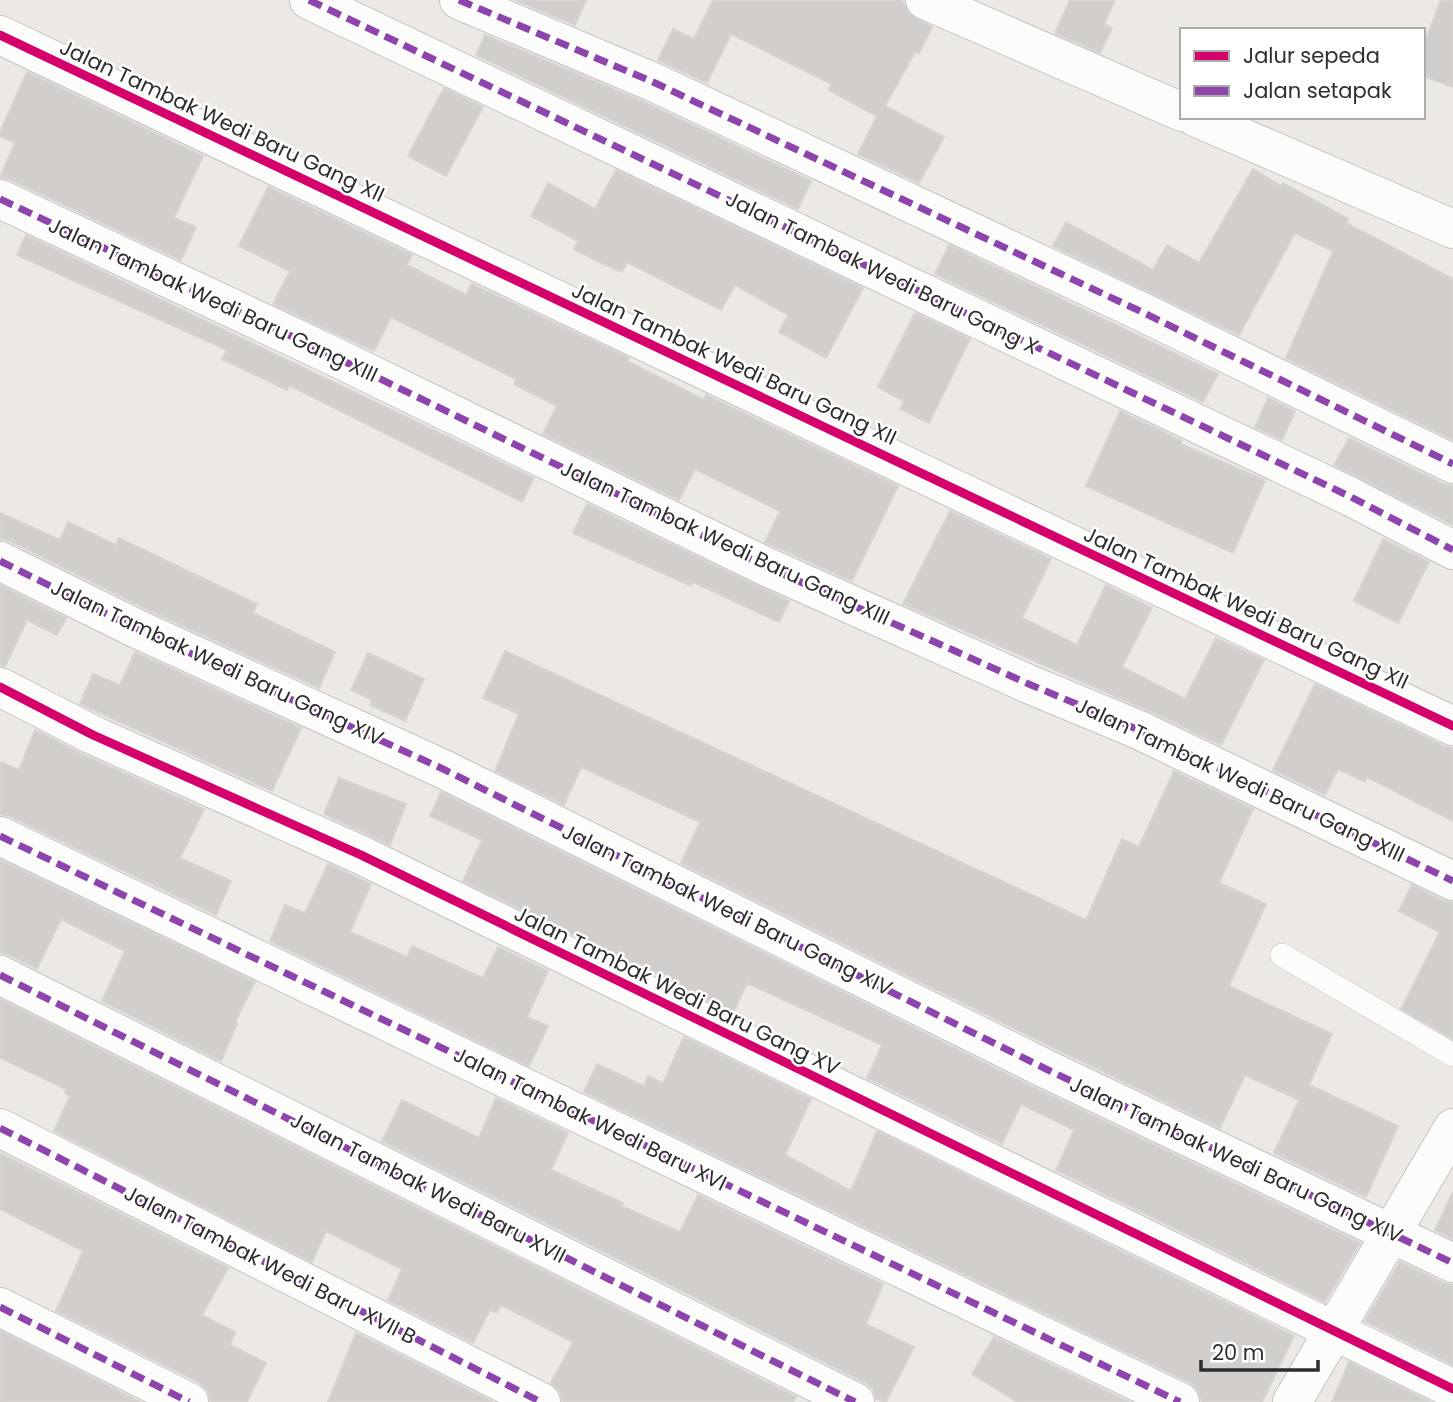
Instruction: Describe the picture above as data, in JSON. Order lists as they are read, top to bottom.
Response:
{
  "streets": {
    "street": [
      "Jalan Tambak Wedi Baru Gang XII",
      "Jalan Tambak Wedi Baru Gang X",
      "Jalan Tambak Wedi Baru Gang XIII",
      "Jalan Tambak Wedi Baru Gang XIV",
      "Jalan Tambak Wedi Baru Gang XV",
      "Jalan Tambak Wedi Baru XVI",
      "Jalan Tambak Wedi Baru XVII",
      "Jalan Tambak Wedi Baru XVII B"
    ]
  },
  "legend": ["Jalur sepeda", "Jalan setapak"],
  "scale_bar": "20 m"
}
